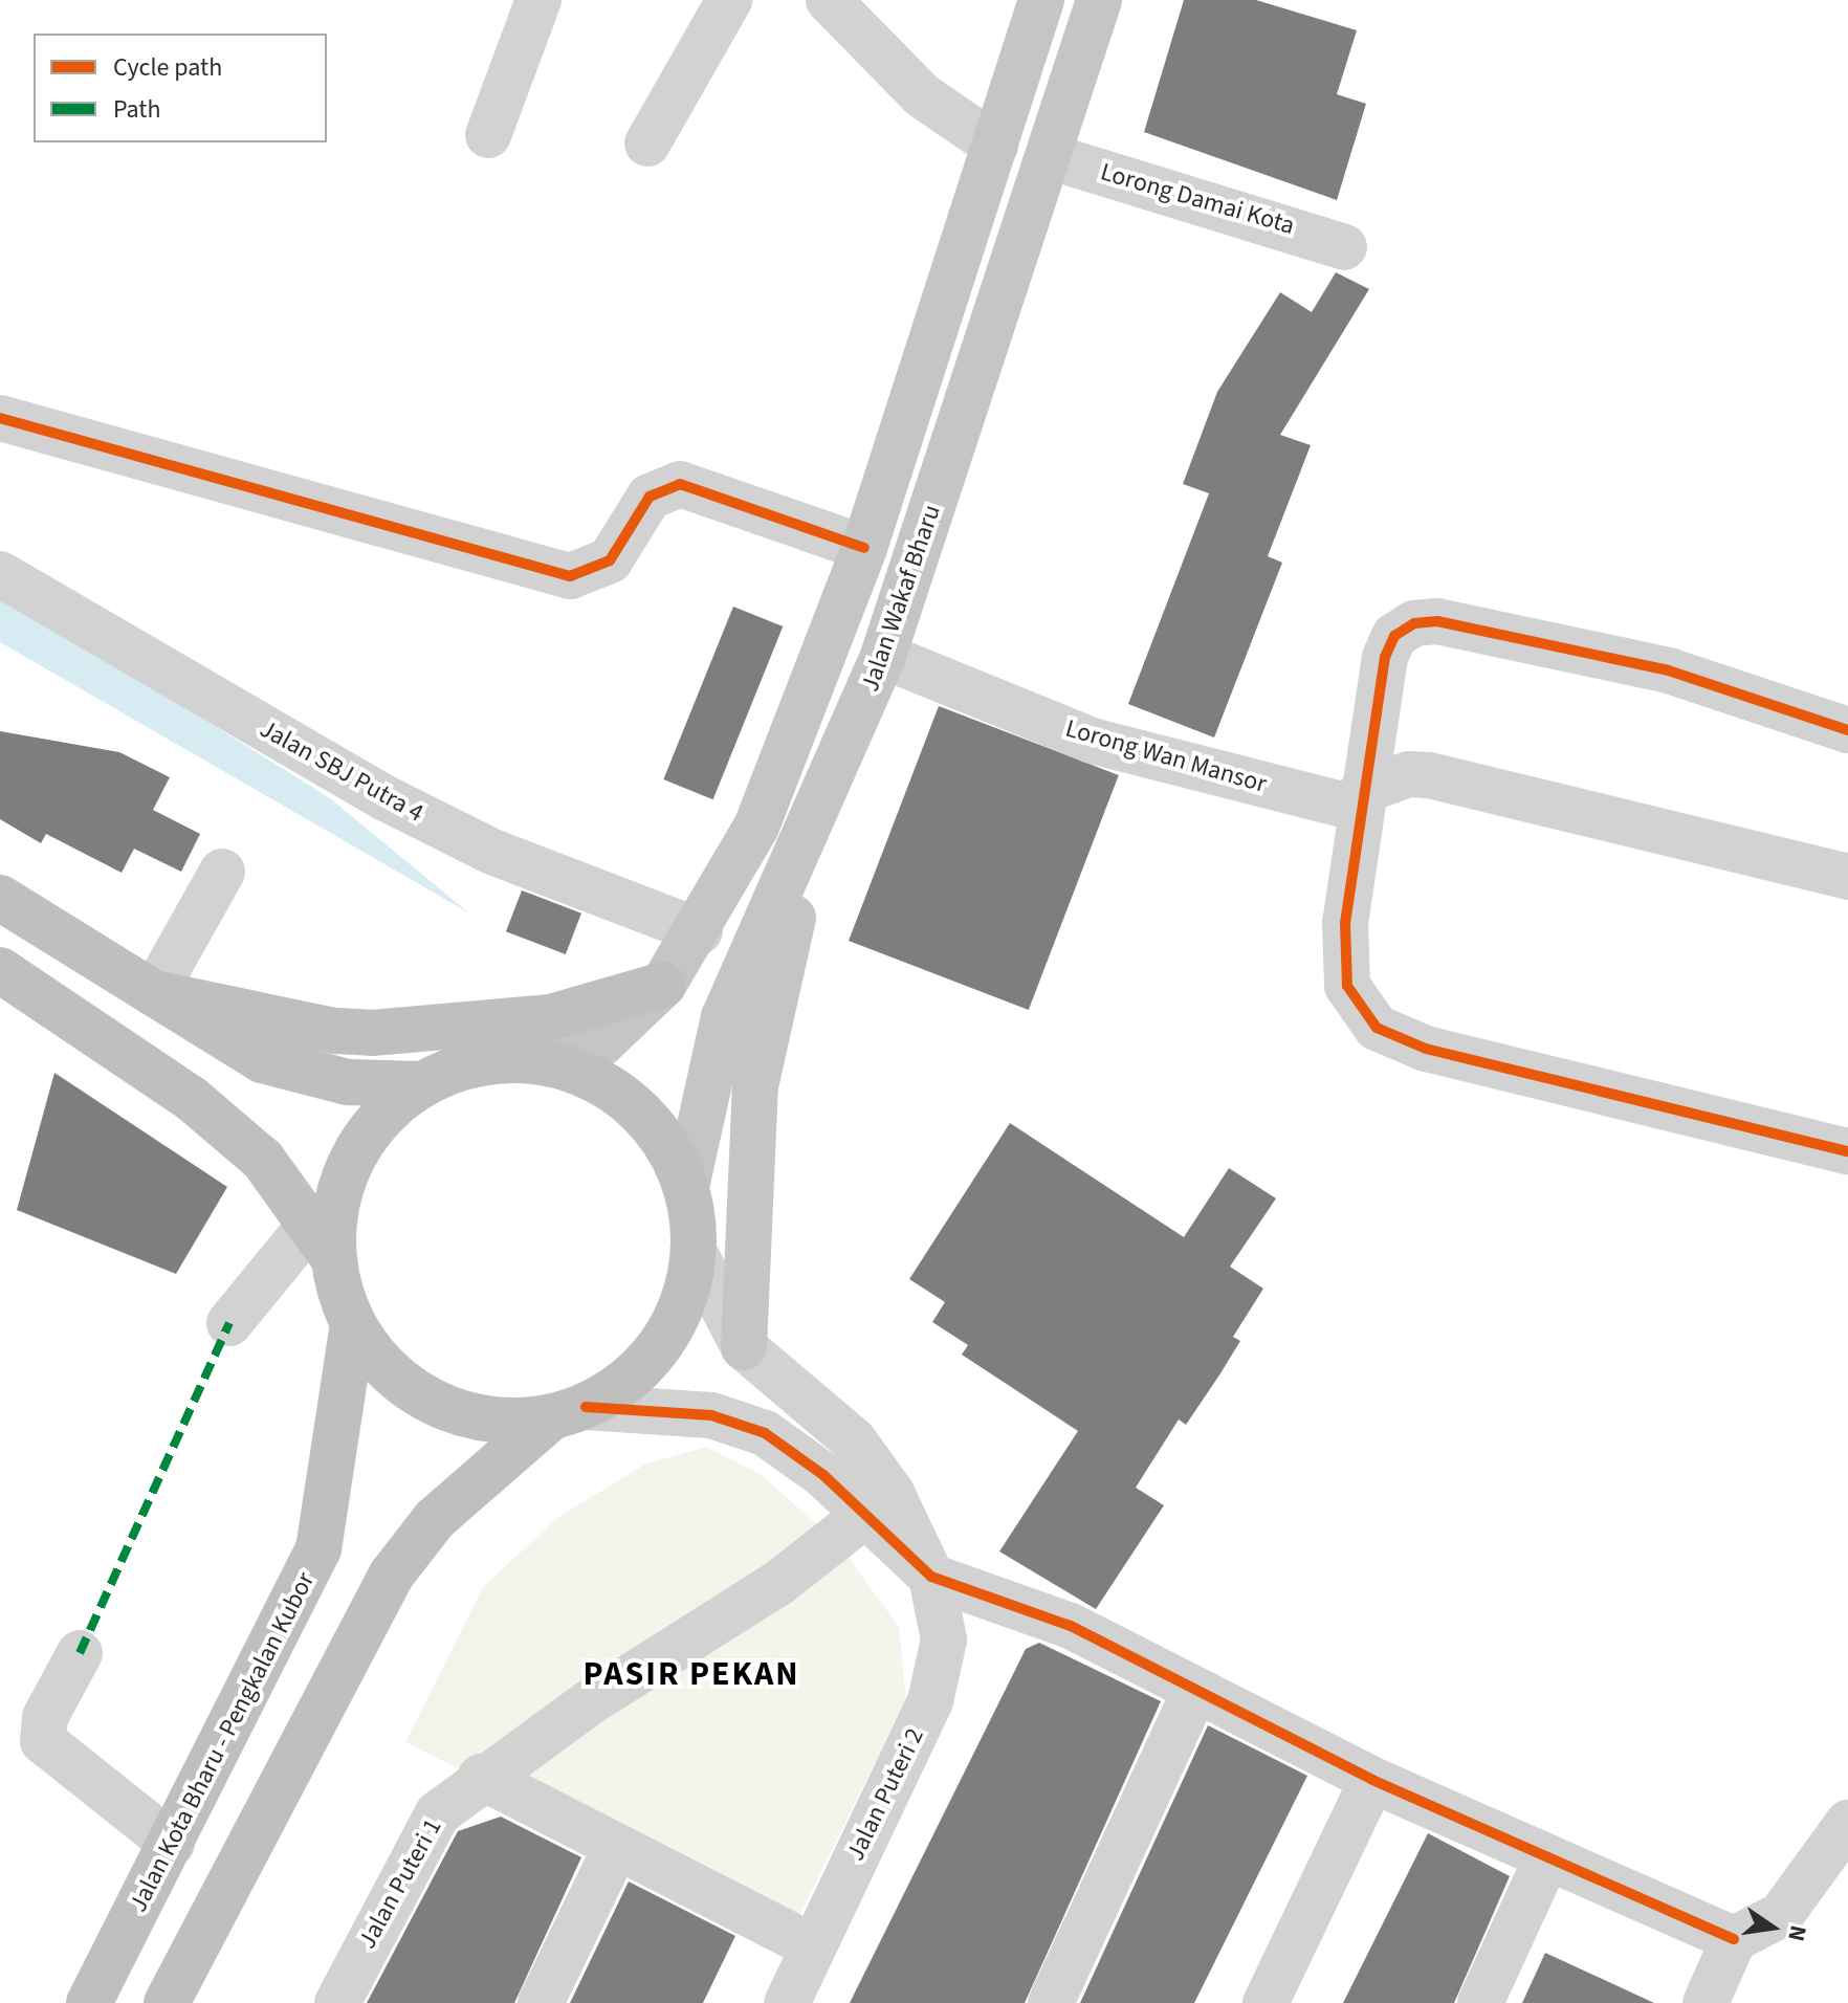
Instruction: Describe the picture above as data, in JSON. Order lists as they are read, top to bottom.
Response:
{
  "streets": {
    "highway": ["Jalan Kota Bharu - Pengkalan Kubor"],
    "main road": ["Jalan Wakaf Bharu"],
    "street": [
      "Lorong Damai Kota",
      "Lorong Wan Mansor",
      "Jalan SBJ Putra 4",
      "Jalan Puteri 2",
      "Jalan Puteri 1"
    ]
  },
  "crossings": [
    ["Lorong Damai Kota", "Jalan Wakaf Bharu"],
    ["Jalan Wakaf Bharu", "Lorong Wan Mansor"],
    ["Jalan Wakaf Bharu", "Jalan SBJ Putra 4"]
  ],
  "districts": ["PASIR PEKAN"],
  "legend": ["Cycle path", "Path"],
  "north": "right"
}
